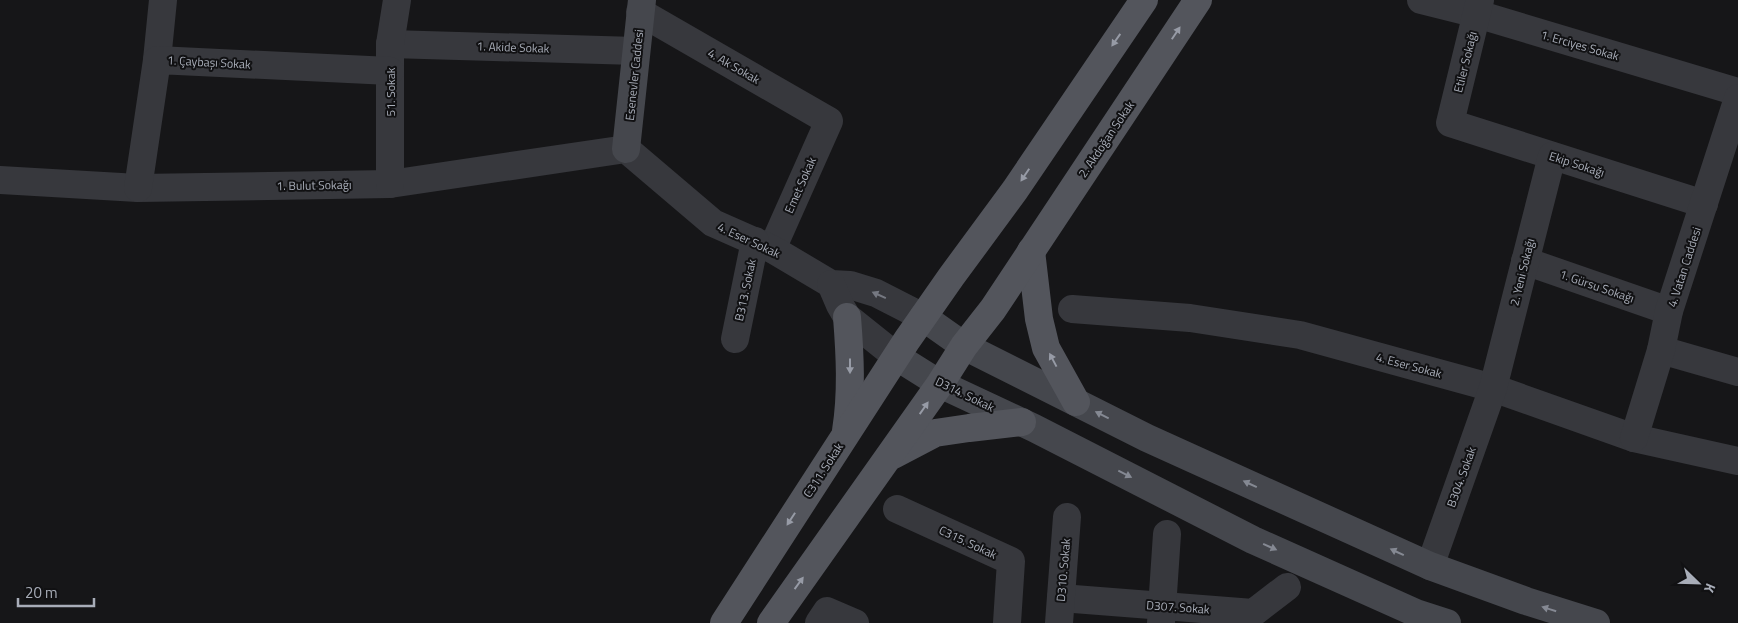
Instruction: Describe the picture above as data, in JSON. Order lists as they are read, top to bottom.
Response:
{
  "streets": {
    "main road": [
      "Esenevler Caddesi",
      "2. Akdoğan Sokak",
      "D314. Sokak",
      "C311. Sokak"
    ],
    "street": [
      "1. Erciyes Sokak",
      "1. Akide Sokak",
      "1. Çaybaşı Sokak",
      "Etiler Sokağı",
      "4. Ak Sokak",
      "51. Sokak",
      "Ekip Sokağı",
      "1. Bulut Sokağı",
      "Emet Sokak",
      "4. Eser Sokak",
      "4. Vatan Caddesi",
      "2. Yeni Sokağı",
      "1. Gürsu Sokağı",
      "B313. Sokak",
      "B304. Sokak",
      "C315. Sokak",
      "D310. Sokak",
      "D307. Sokak"
    ]
  },
  "crossings": [
    ["1. Erciyes Sokak", "Etiler Sokağı"],
    ["1. Akide Sokak", "Esenevler Caddesi"],
    ["1. Akide Sokak", "51. Sokak"],
    ["1. Çaybaşı Sokak", "51. Sokak"],
    ["1. Çaybaşı Sokak", "1. Bulut Sokağı"],
    ["Etiler Sokağı", "Ekip Sokağı"],
    ["4. Ak Sokak", "Esenevler Caddesi"],
    ["4. Ak Sokak", "Emet Sokak"],
    ["Esenevler Caddesi", "1. Bulut Sokağı"],
    ["Esenevler Caddesi", "4. Eser Sokak"],
    ["51. Sokak", "1. Bulut Sokağı"],
    ["2. Akdoğan Sokak", "D314. Sokak"],
    ["Ekip Sokağı", "4. Vatan Caddesi"],
    ["Ekip Sokağı", "2. Yeni Sokağı"],
    ["1. Bulut Sokağı", "4. Eser Sokak"],
    ["Emet Sokak", "4. Eser Sokak"],
    ["Emet Sokak", "B313. Sokak"],
    ["4. Eser Sokak", "4. Vatan Caddesi"],
    ["4. Eser Sokak", "2. Yeni Sokağı"],
    ["4. Eser Sokak", "B313. Sokak"],
    ["4. Eser Sokak", "C311. Sokak"],
    ["4. Eser Sokak", "B304. Sokak"],
    ["4. Vatan Caddesi", "1. Gürsu Sokağı"],
    ["2. Yeni Sokağı", "1. Gürsu Sokağı"],
    ["2. Yeni Sokağı", "B304. Sokak"],
    ["D314. Sokak", "C311. Sokak"],
    ["D310. Sokak", "D307. Sokak"]
  ],
  "one_way": ["2. Akdoğan Sokak", "C311. Sokak"],
  "scale_bar": "20 m",
  "north": "bottom right"
}
